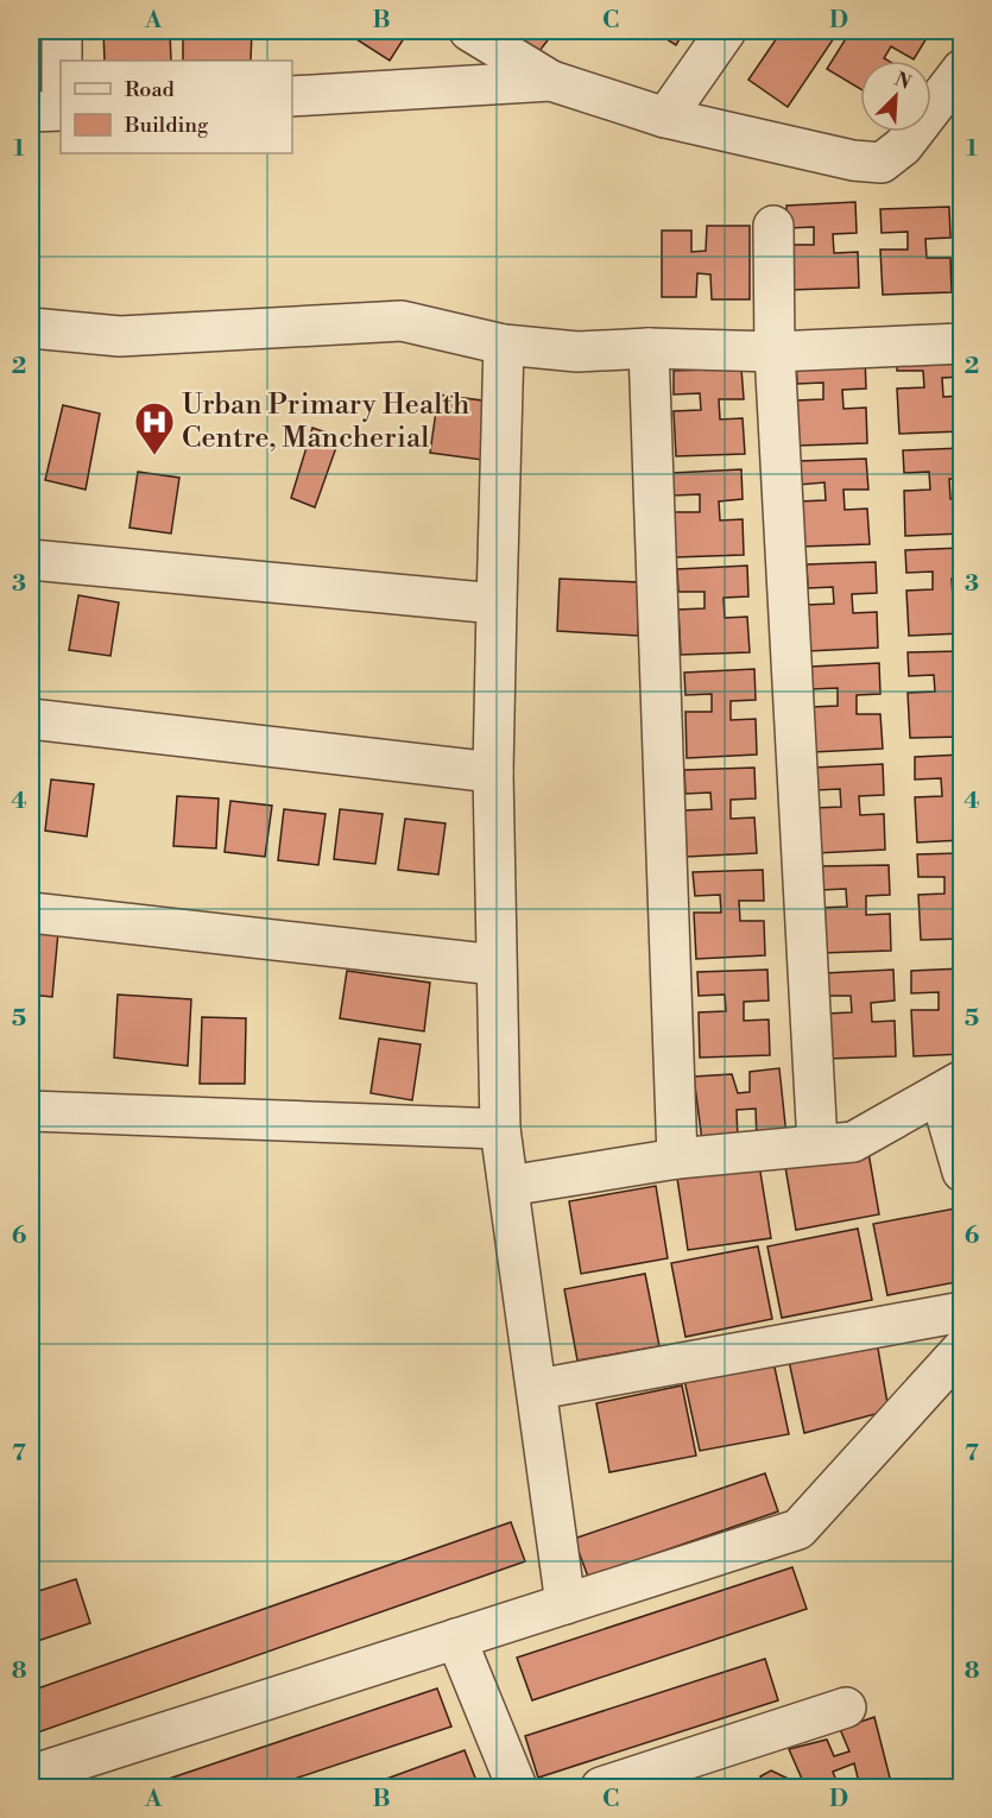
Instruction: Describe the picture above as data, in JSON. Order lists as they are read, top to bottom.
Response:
{
  "places": {
    "hospital": ["Urban Primary Health Centre, Mancherial"]
  },
  "legend": ["Road", "Building"],
  "north": "top right",
  "grid": {
    "columns": [
      "A",
      "B",
      "C",
      "D"
    ],
    "rows": [
      "1",
      "2",
      "3",
      "4",
      "5",
      "6",
      "7",
      "8"
    ]
  }
}
